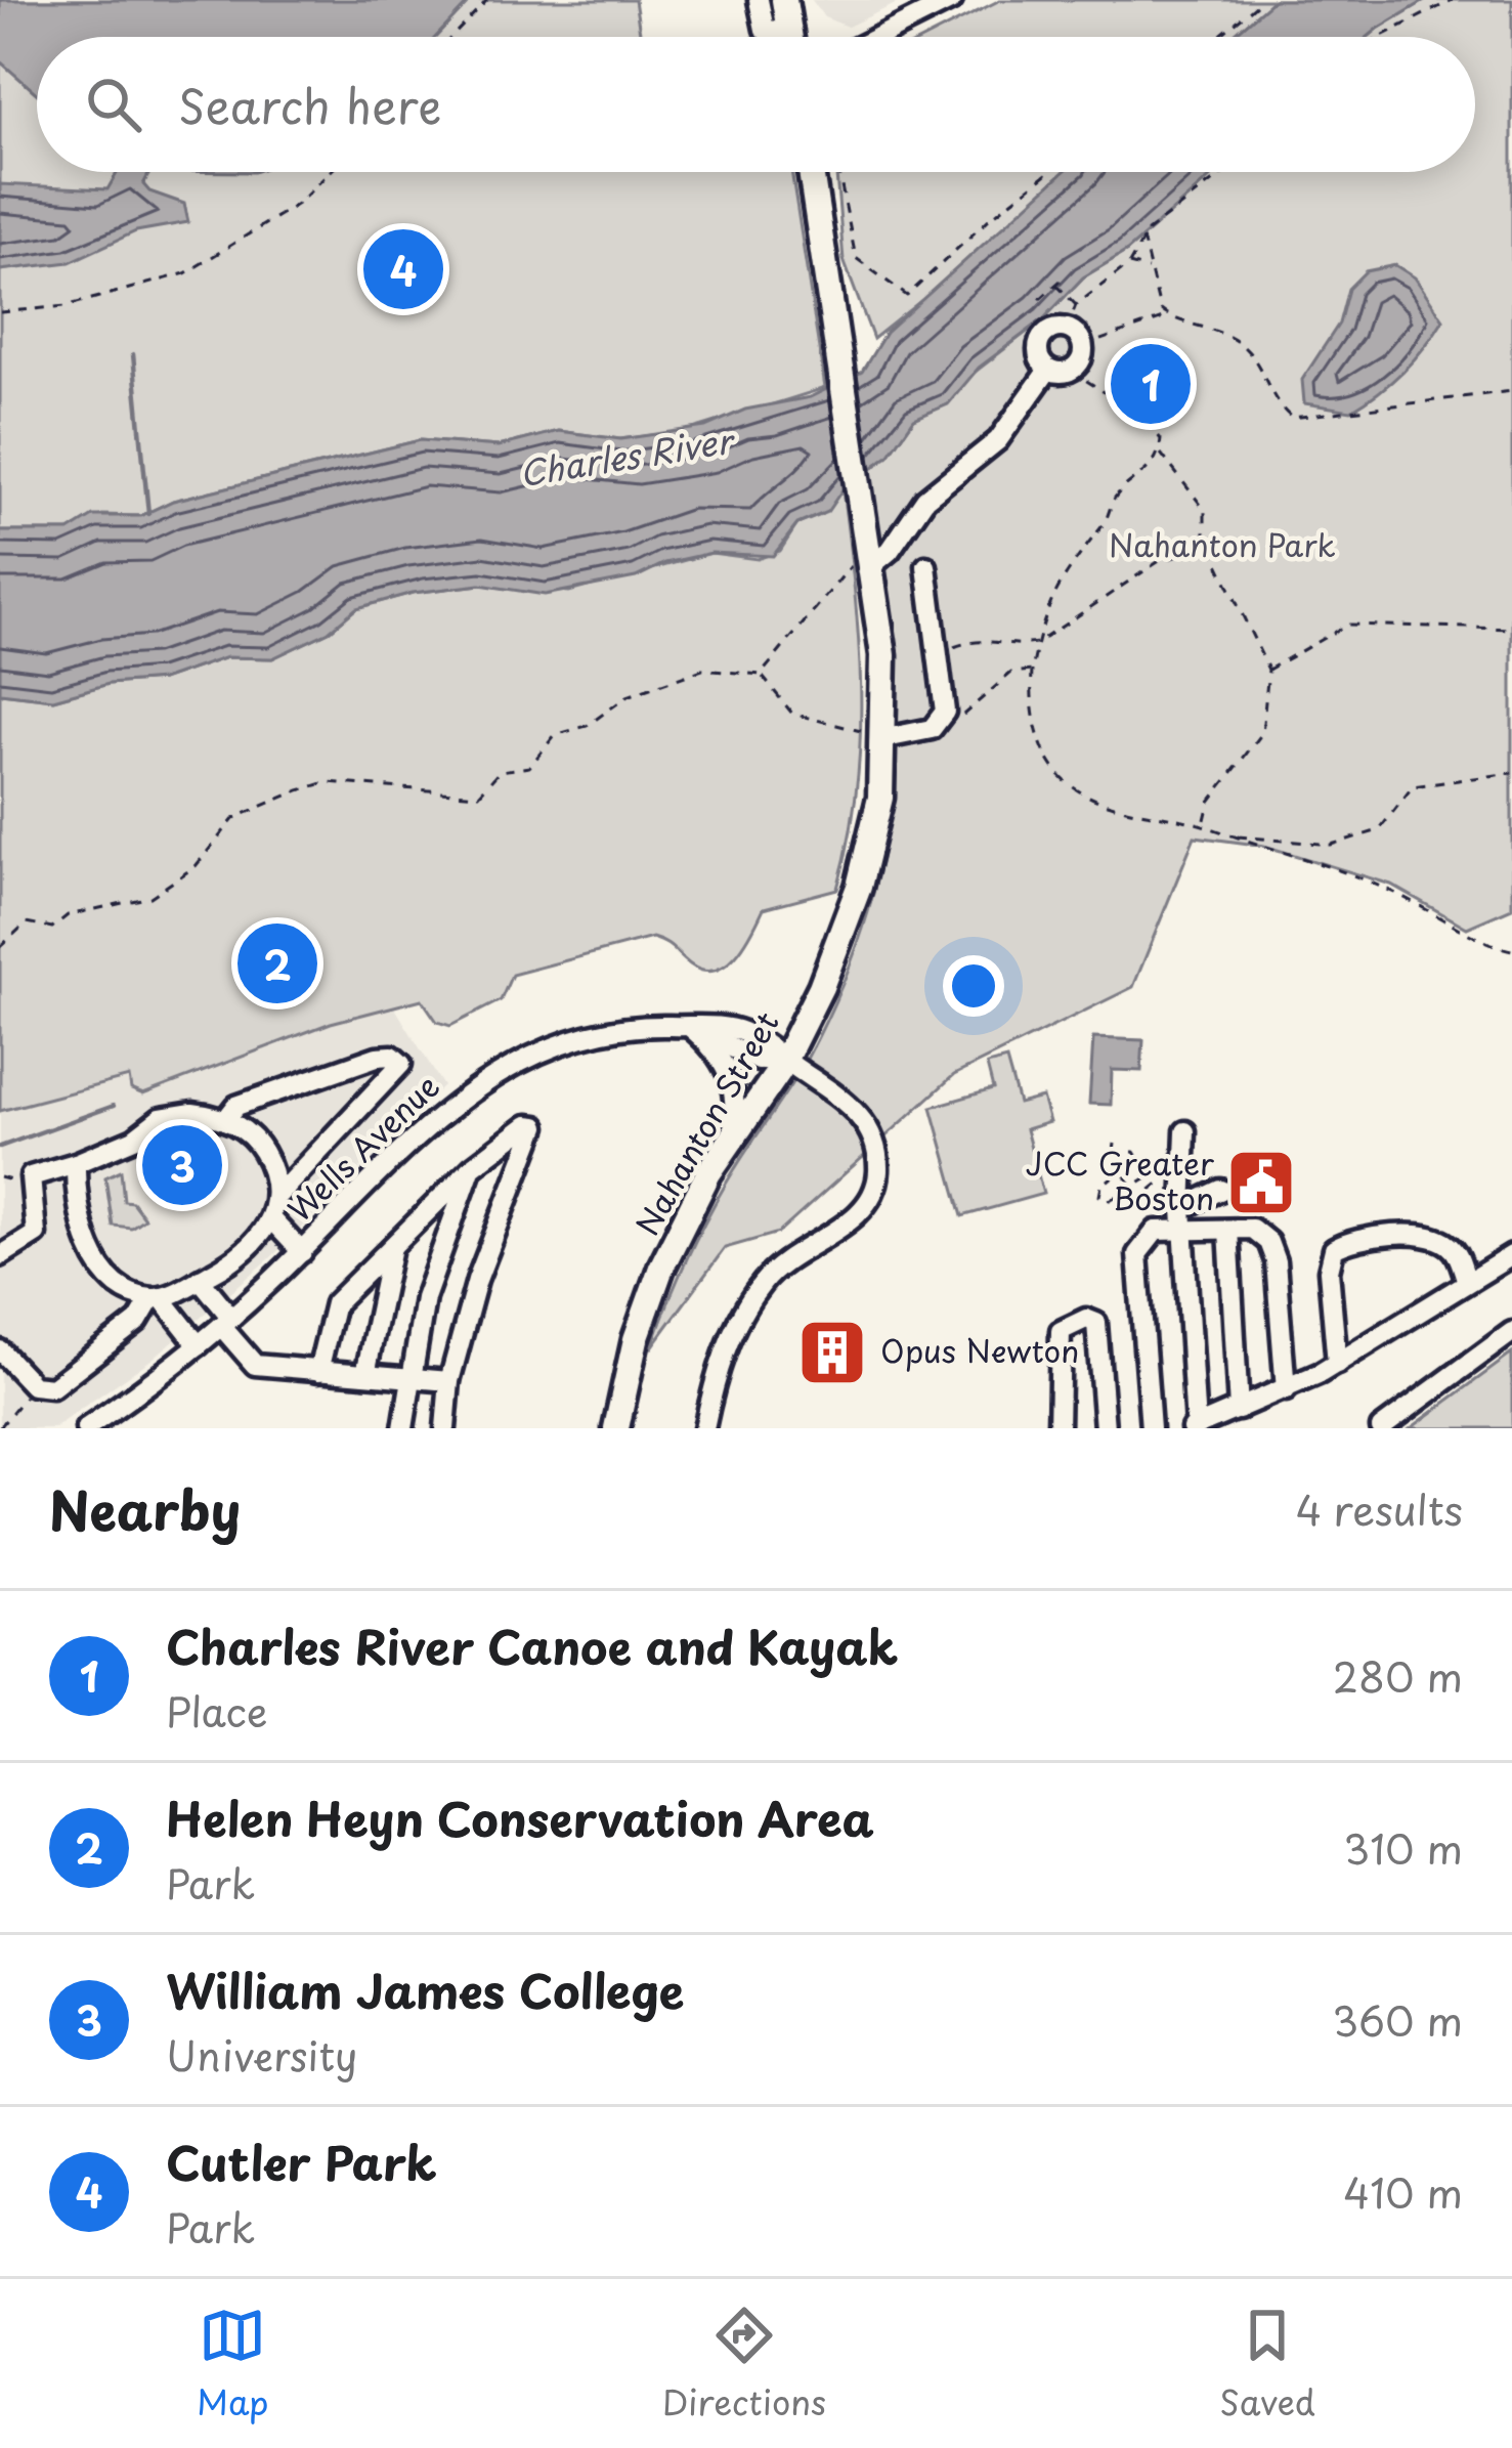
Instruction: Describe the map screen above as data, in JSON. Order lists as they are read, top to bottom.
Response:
{
  "streets": {
    "main road": ["Nahanton Street"],
    "street": ["Wells Avenue"]
  },
  "crossings": [
    ["Nahanton Street", "Wells Avenue"]
  ],
  "water": ["Charles River"],
  "parks": ["Nahanton Park"],
  "places": {
    "public building": ["JCC Greater Boston"],
    "building": ["Opus Newton"]
  },
  "page": {
    "search": "Search here",
    "pins": [
      "4",
      "1",
      "2",
      "3"
    ],
    "heading": ["Nearby", "4 results"],
    "list": [
      {
        "mark": "1",
        "name": "Charles River Canoe and Kayak",
        "note": "Place",
        "value": "280 m"
      },
      {
        "mark": "2",
        "name": "Helen Heyn Conservation Area",
        "note": "Park",
        "value": "310 m"
      },
      {
        "mark": "3",
        "name": "William James College",
        "note": "University",
        "value": "360 m"
      },
      {
        "mark": "4",
        "name": "Cutler Park",
        "note": "Park",
        "value": "410 m"
      }
    ],
    "nav": ["Map", "Directions", "Saved"]
  }
}
